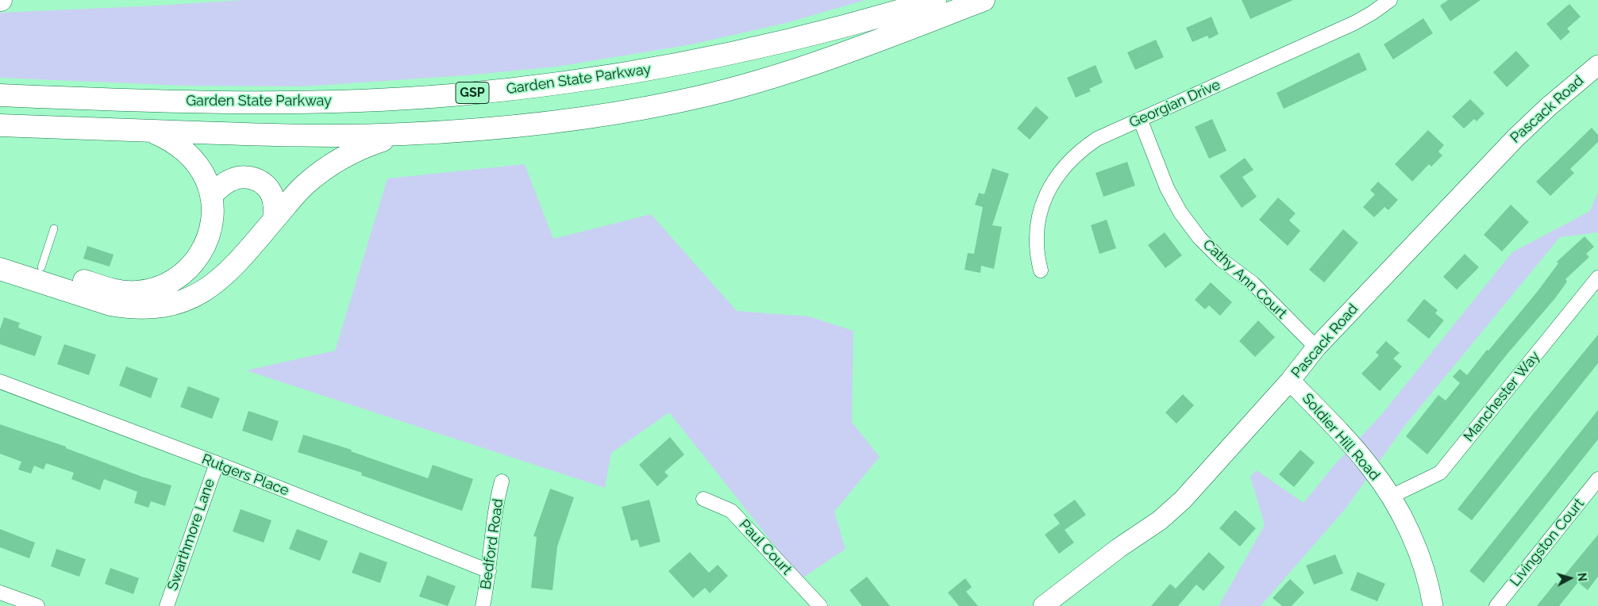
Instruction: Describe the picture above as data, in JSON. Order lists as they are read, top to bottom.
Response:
{
  "streets": {
    "highway": ["Garden State Parkway", "GSP"],
    "street": [
      "Georgian Drive",
      "Pascack Road",
      "Cathy Ann Court",
      "Manchester Way",
      "Soldier Hill Road",
      "Rutgers Place",
      "Swarthmore Lane",
      "Livingston Court",
      "Bedford Road",
      "Paul Court"
    ]
  },
  "crossings": [
    ["Georgian Drive", "Cathy Ann Court"],
    ["Pascack Road", "Cathy Ann Court"],
    ["Pascack Road", "Soldier Hill Road"],
    ["Manchester Way", "Soldier Hill Road"],
    ["Rutgers Place", "Swarthmore Lane"],
    ["Rutgers Place", "Bedford Road"]
  ],
  "north": "right"
}
